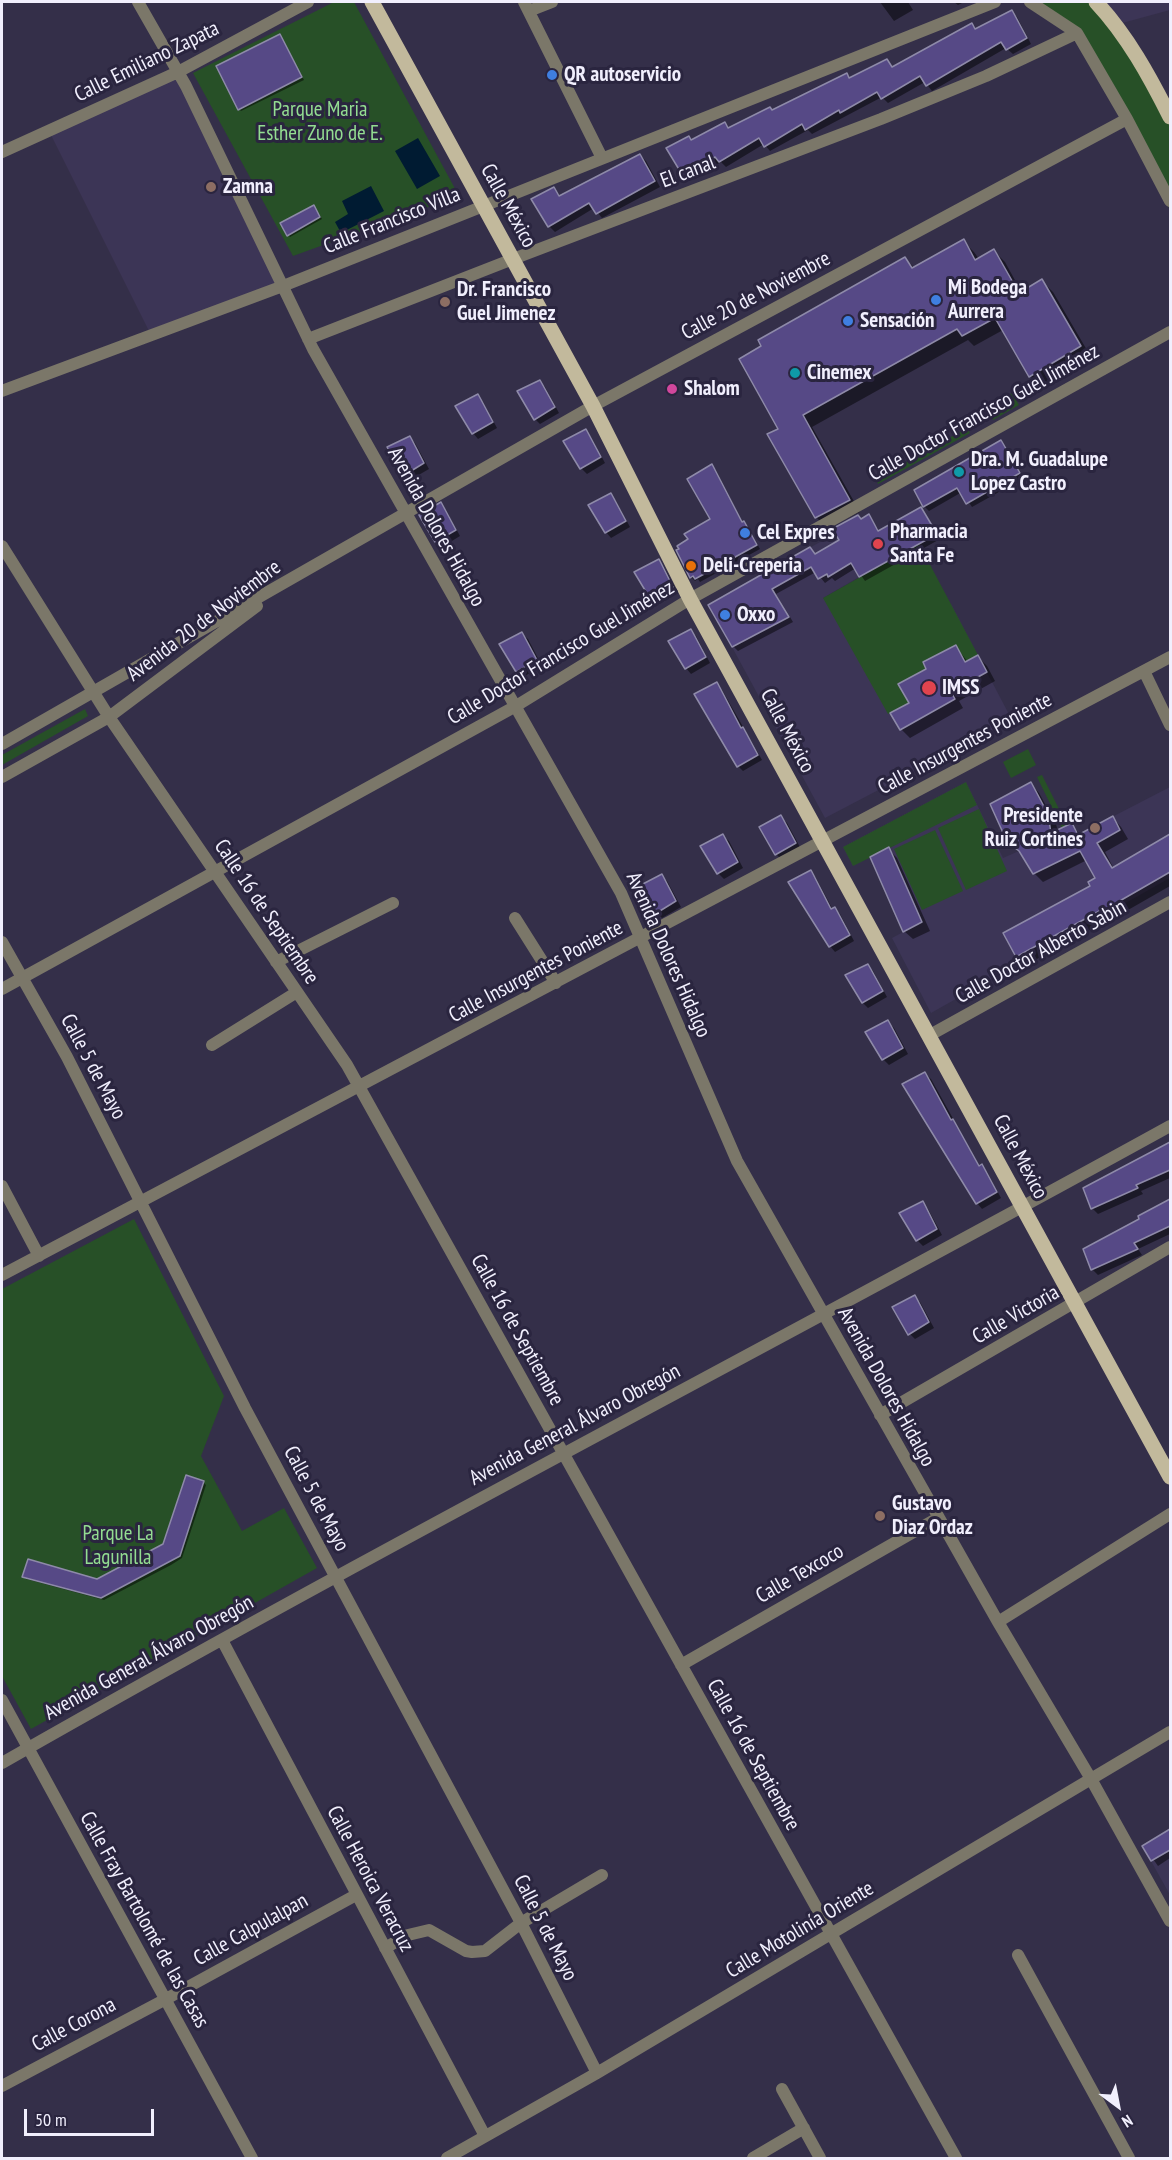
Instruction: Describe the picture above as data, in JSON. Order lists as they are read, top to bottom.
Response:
{
  "streets": {
    "main road": ["Calle México"],
    "street": [
      "Calle Emiliano Zapata",
      "El canal",
      "Calle Francisco Villa",
      "Calle 20 de Noviembre",
      "Calle Doctor Francisco Guel Jiménez",
      "Avenida Dolores Hidalgo",
      "Avenida 20 de Noviembre",
      "Calle Insurgentes Poniente",
      "Calle 16 de Septiembre",
      "Calle Doctor Alberto Sabin",
      "Calle 5 de Mayo",
      "Calle Victoria",
      "Avenida General Álvaro Obregón",
      "Calle Texcoco",
      "Calle Heroica Veracruz",
      "Calle Fray Bartolomé de las Casas",
      "Calle Calpulalpan",
      "Calle Motolinía Oriente",
      "Calle Corona"
    ]
  },
  "crossings": [
    ["Calle Emiliano Zapata", "Avenida Dolores Hidalgo"],
    ["El canal", "Calle México"],
    ["El canal", "Avenida Dolores Hidalgo"],
    ["Calle México", "Calle Francisco Villa"],
    ["Calle México", "Calle 20 de Noviembre"],
    ["Calle México", "Calle Doctor Francisco Guel Jiménez"],
    ["Calle México", "Calle Insurgentes Poniente"],
    ["Calle México", "Calle Doctor Alberto Sabin"],
    ["Calle México", "Calle Victoria"],
    ["Calle México", "Avenida General Álvaro Obregón"],
    ["Calle Francisco Villa", "Avenida Dolores Hidalgo"],
    ["Calle 20 de Noviembre", "Avenida Dolores Hidalgo"],
    ["Calle 20 de Noviembre", "Avenida 20 de Noviembre"],
    ["Calle Doctor Francisco Guel Jiménez", "Avenida Dolores Hidalgo"],
    ["Calle Doctor Francisco Guel Jiménez", "Calle 16 de Septiembre"],
    ["Calle Doctor Francisco Guel Jiménez", "Calle 5 de Mayo"],
    ["Avenida Dolores Hidalgo", "Calle Insurgentes Poniente"],
    ["Avenida Dolores Hidalgo", "Calle Victoria"],
    ["Avenida Dolores Hidalgo", "Avenida General Álvaro Obregón"],
    ["Avenida Dolores Hidalgo", "Calle Texcoco"],
    ["Avenida Dolores Hidalgo", "Calle Motolinía Oriente"],
    ["Avenida 20 de Noviembre", "Calle 16 de Septiembre"],
    ["Calle Insurgentes Poniente", "Calle 16 de Septiembre"],
    ["Calle Insurgentes Poniente", "Calle 5 de Mayo"],
    ["Calle 16 de Septiembre", "Avenida General Álvaro Obregón"],
    ["Calle 16 de Septiembre", "Calle Texcoco"],
    ["Calle 16 de Septiembre", "Calle Motolinía Oriente"],
    ["Calle 5 de Mayo", "Avenida General Álvaro Obregón"],
    ["Calle 5 de Mayo", "Calle Motolinía Oriente"],
    ["Avenida General Álvaro Obregón", "Calle Heroica Veracruz"],
    ["Avenida General Álvaro Obregón", "Calle Fray Bartolomé de las Casas"],
    ["Calle Heroica Veracruz", "Calle Calpulalpan"],
    ["Calle Heroica Veracruz", "Calle Motolinía Oriente"],
    ["Calle Fray Bartolomé de las Casas", "Calle Calpulalpan"],
    ["Calle Fray Bartolomé de las Casas", "Calle Corona"],
    ["Calle Calpulalpan", "Calle Corona"]
  ],
  "parks": ["Parque Maria Esther Zuno de E.", "Parque La Lagunilla"],
  "places": [
    "QR autoservicio",
    "Zamna",
    "Mi Bodega Aurrera",
    "Dr. Francisco Guel Jimenez",
    "Sensación",
    "Cinemex",
    "Shalom",
    "Dra. M. Guadalupe Lopez Castro",
    "Cel Expres",
    "Pharmacia Santa Fe",
    "Deli-Creperia",
    "Oxxo",
    "IMSS",
    "Presidente Ruiz Cortines",
    "Gustavo Diaz Ordaz"
  ],
  "scale_bar": "50 m",
  "north": "bottom right"
}
